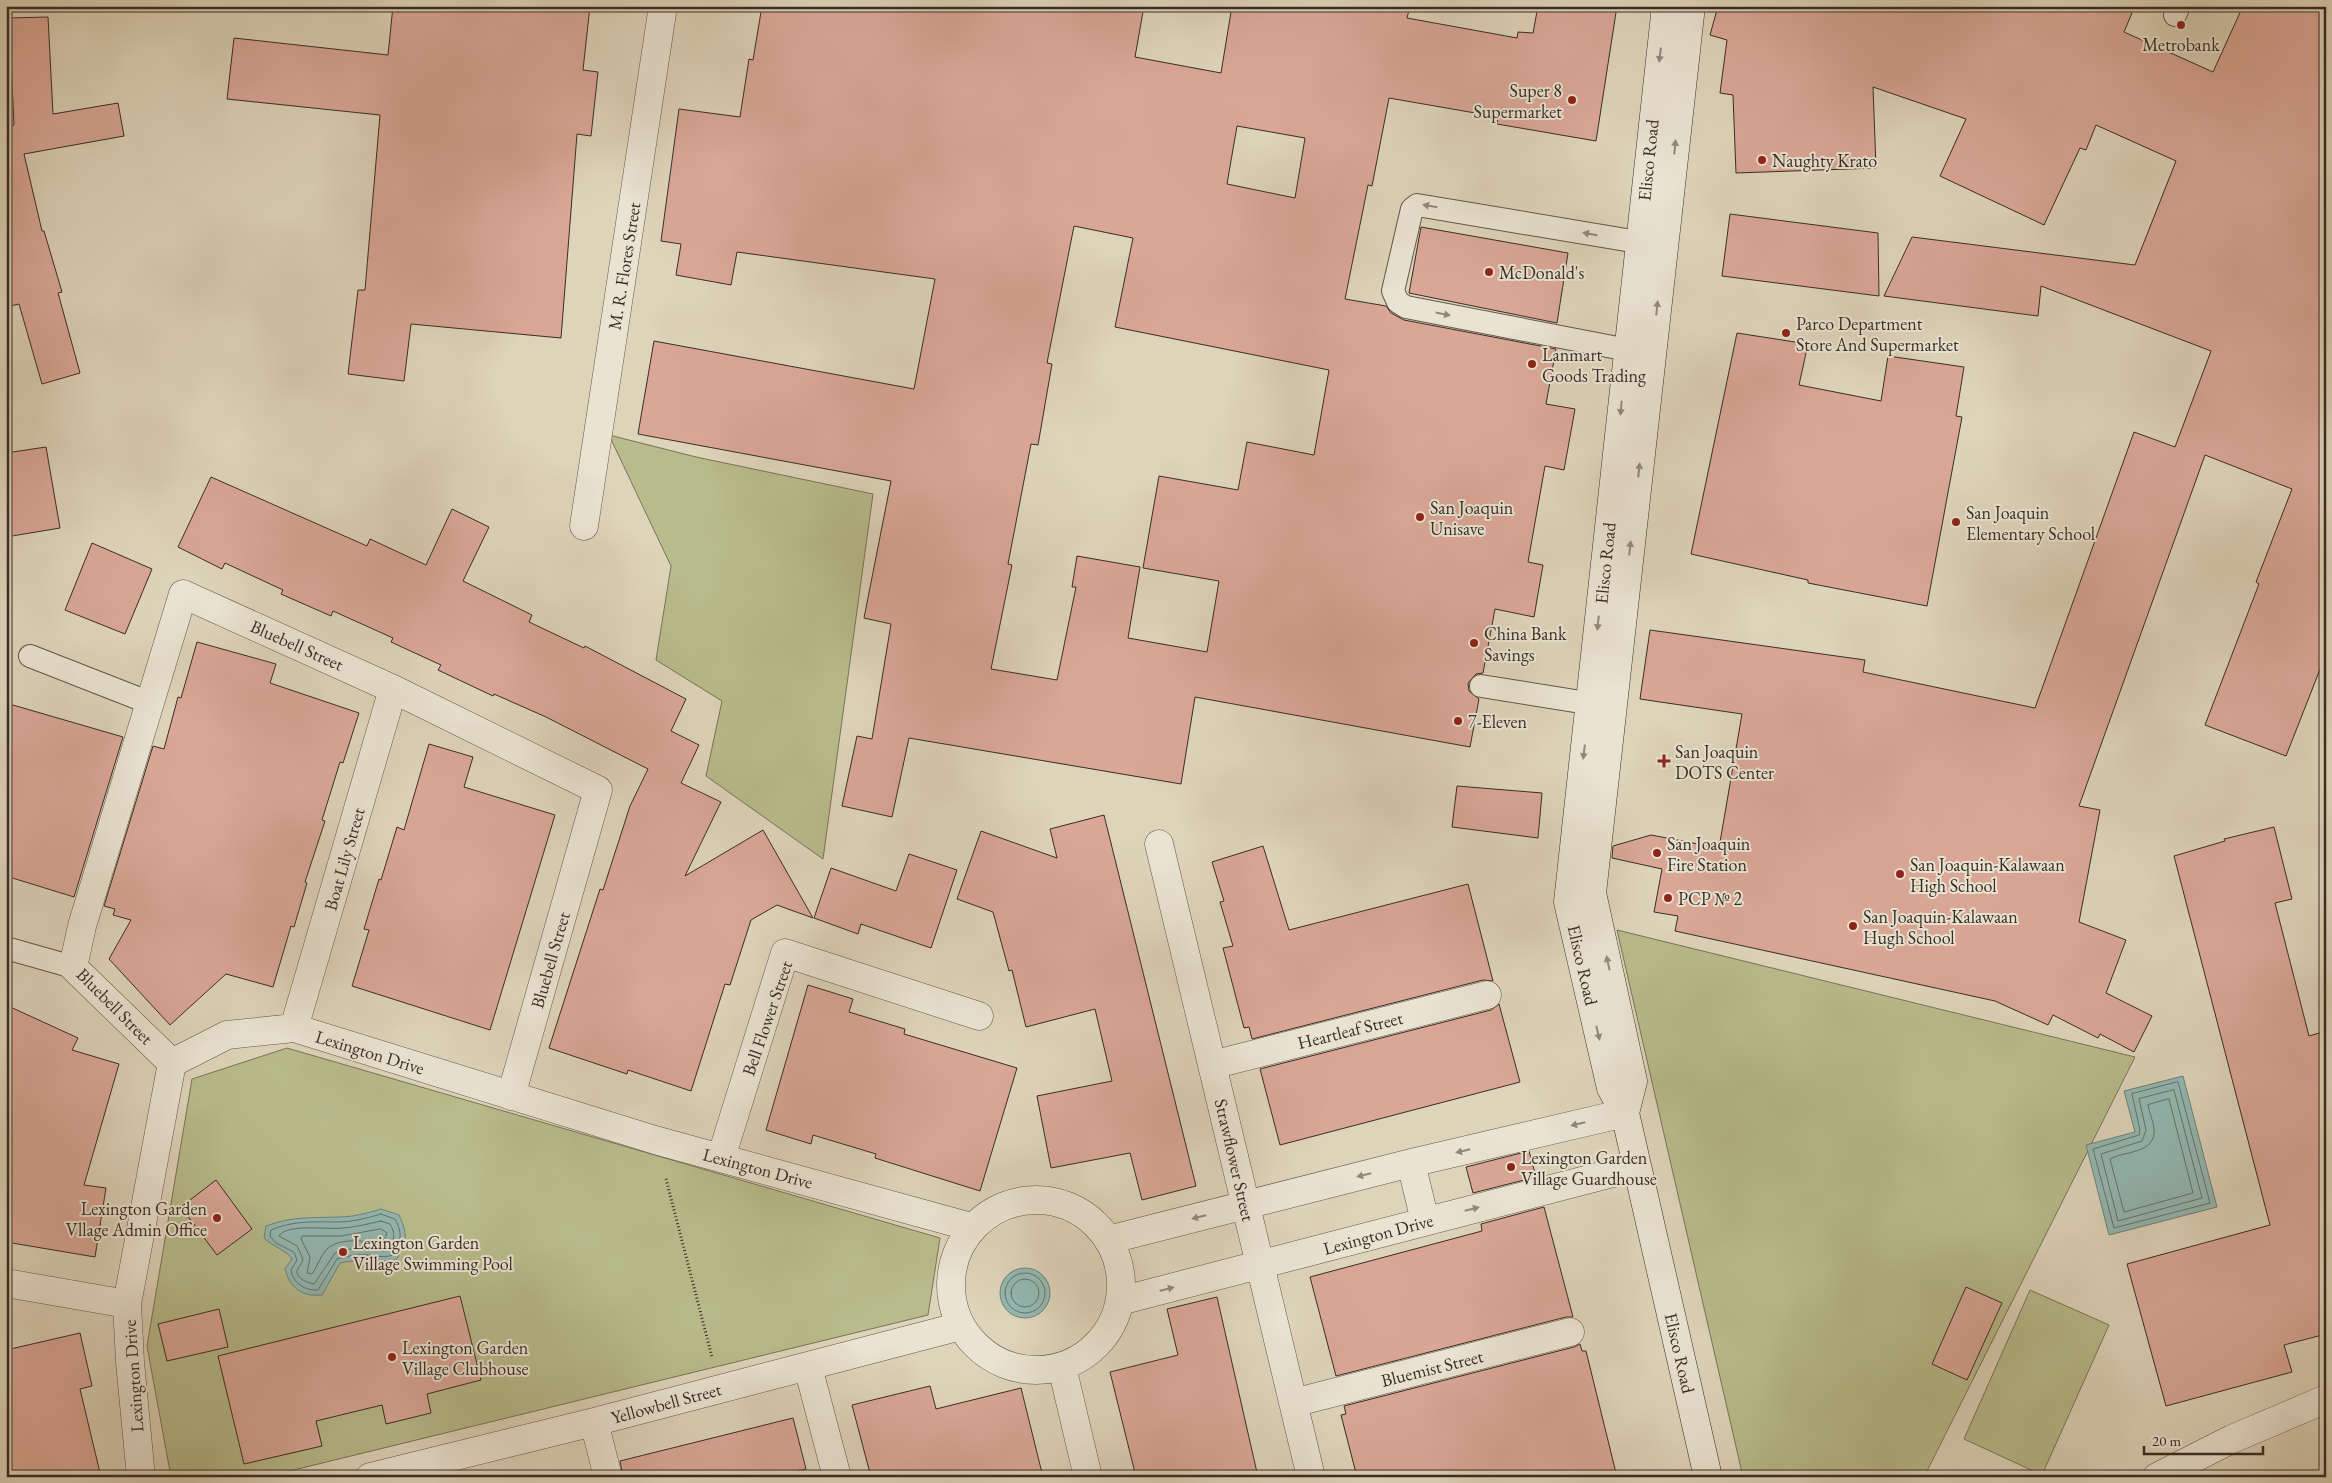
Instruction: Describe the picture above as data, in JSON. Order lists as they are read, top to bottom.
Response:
{
  "streets": {
    "street": [
      "Elisco Road",
      "M. R. Flores Street",
      "Bluebell Street",
      "Boat Lily Street",
      "Bell Flower Street",
      "Heartleaf Street",
      "Lexington Drive",
      "Strawflower Street",
      "Bluemist Street",
      "Yellowbell Street"
    ]
  },
  "crossings": [
    ["Elisco Road", "Lexington Drive"],
    ["Bluebell Street", "Boat Lily Street"],
    ["Bluebell Street", "Lexington Drive"],
    ["Boat Lily Street", "Lexington Drive"],
    ["Bell Flower Street", "Lexington Drive"],
    ["Heartleaf Street", "Strawflower Street"],
    ["Lexington Drive", "Strawflower Street"],
    ["Lexington Drive", "Yellowbell Street"],
    ["Strawflower Street", "Bluemist Street"]
  ],
  "places": {
    "other": [
      "Metrobank",
      "Super 8 Supermarket",
      "Naughty Krato",
      "McDonald's",
      "Parco Department Store And Supermarket",
      "Lanmart Goods Trading",
      "San Joaquin Unisave",
      "San Joaquin Elementary School",
      "China Bank Savings",
      "7-Eleven",
      "San Joaquin Fire Station",
      "San Joaquin-Kalawaan High School",
      "PCP № 2",
      "San Joaquin-Kalawaan Hugh School",
      "Lexington Garden Village Guardhouse",
      "Lexington Garden Vllage Admin Office",
      "Lexington Garden Village Swimming Pool",
      "Lexington Garden Village Clubhouse"
    ],
    "health": ["San Joaquin DOTS Center"]
  },
  "scale_bar": "20 m"
}
